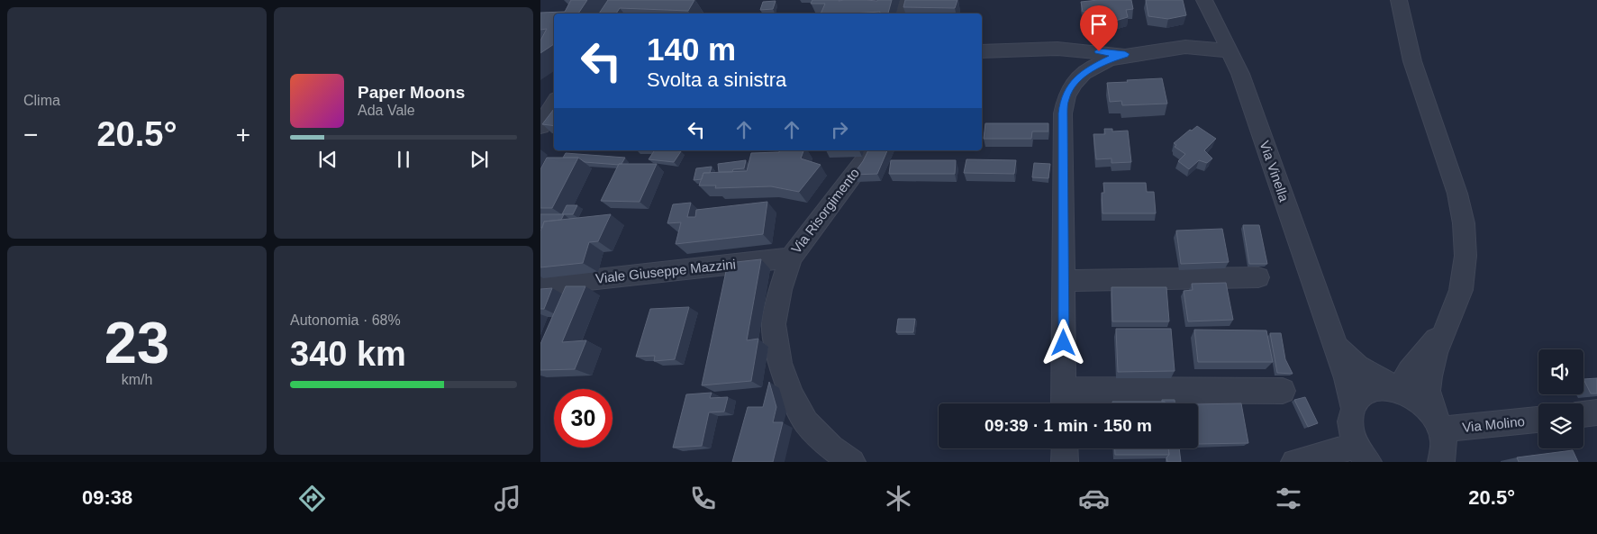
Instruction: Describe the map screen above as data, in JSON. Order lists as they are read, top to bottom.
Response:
{
  "streets": {
    "street": [
      "Via Vinella",
      "Via Risorgimento",
      "Viale Giuseppe Mazzini",
      "Via Molino"
    ]
  },
  "crossings": [
    ["Via Risorgimento", "Viale Giuseppe Mazzini"]
  ],
  "page": {
    "tile": [
      "Clima",
      ["23", "km/h"],
      ["Autonomia · 68%", "340 km"]
    ],
    "turn": ["140 m", "Svolta a sinistra"],
    "song": ["Paper Moons", "Ada Vale"],
    "heat": ["−", "20.5°", "+"],
    "limit": "30",
    "trip": "09:39 · 1 min · 150 m",
    "tabs": ["09:38", "20.5°"]
  }
}
